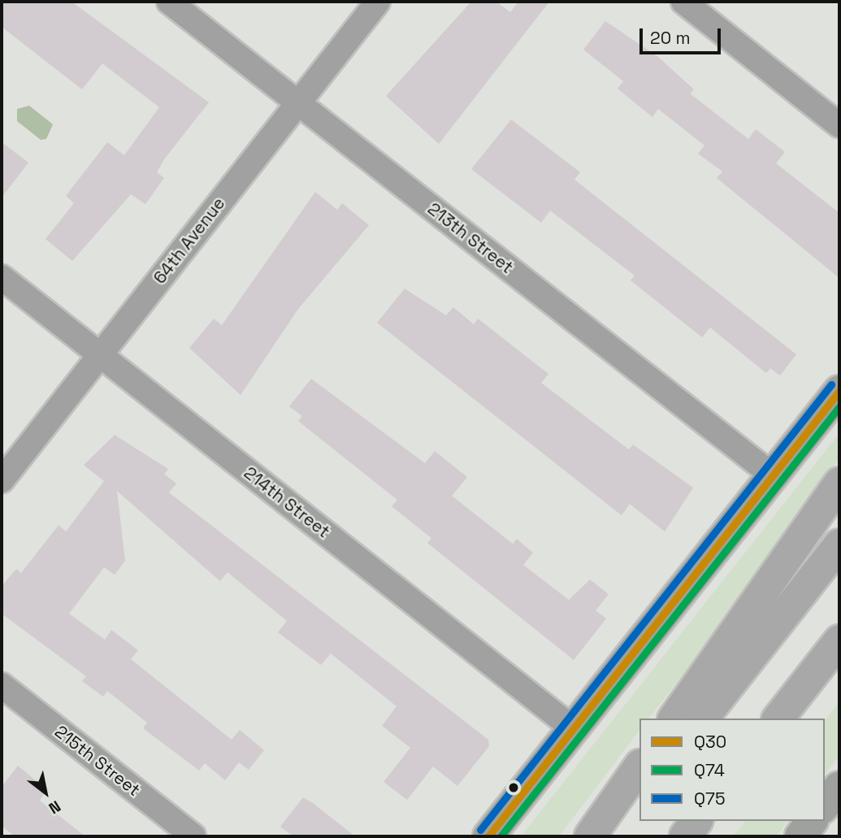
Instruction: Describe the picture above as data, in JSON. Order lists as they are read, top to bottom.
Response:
{
  "streets": {
    "street": [
      "213th Street",
      "64th Avenue",
      "214th Street",
      "215th Street"
    ]
  },
  "crossings": [
    ["213th Street", "64th Avenue"],
    ["64th Avenue", "214th Street"]
  ],
  "lines": ["transit line Q75", "transit line Q30", "transit line Q74"],
  "legend": ["Q30", "Q74", "Q75"],
  "scale_bar": "20 m",
  "north": "bottom right"
}
